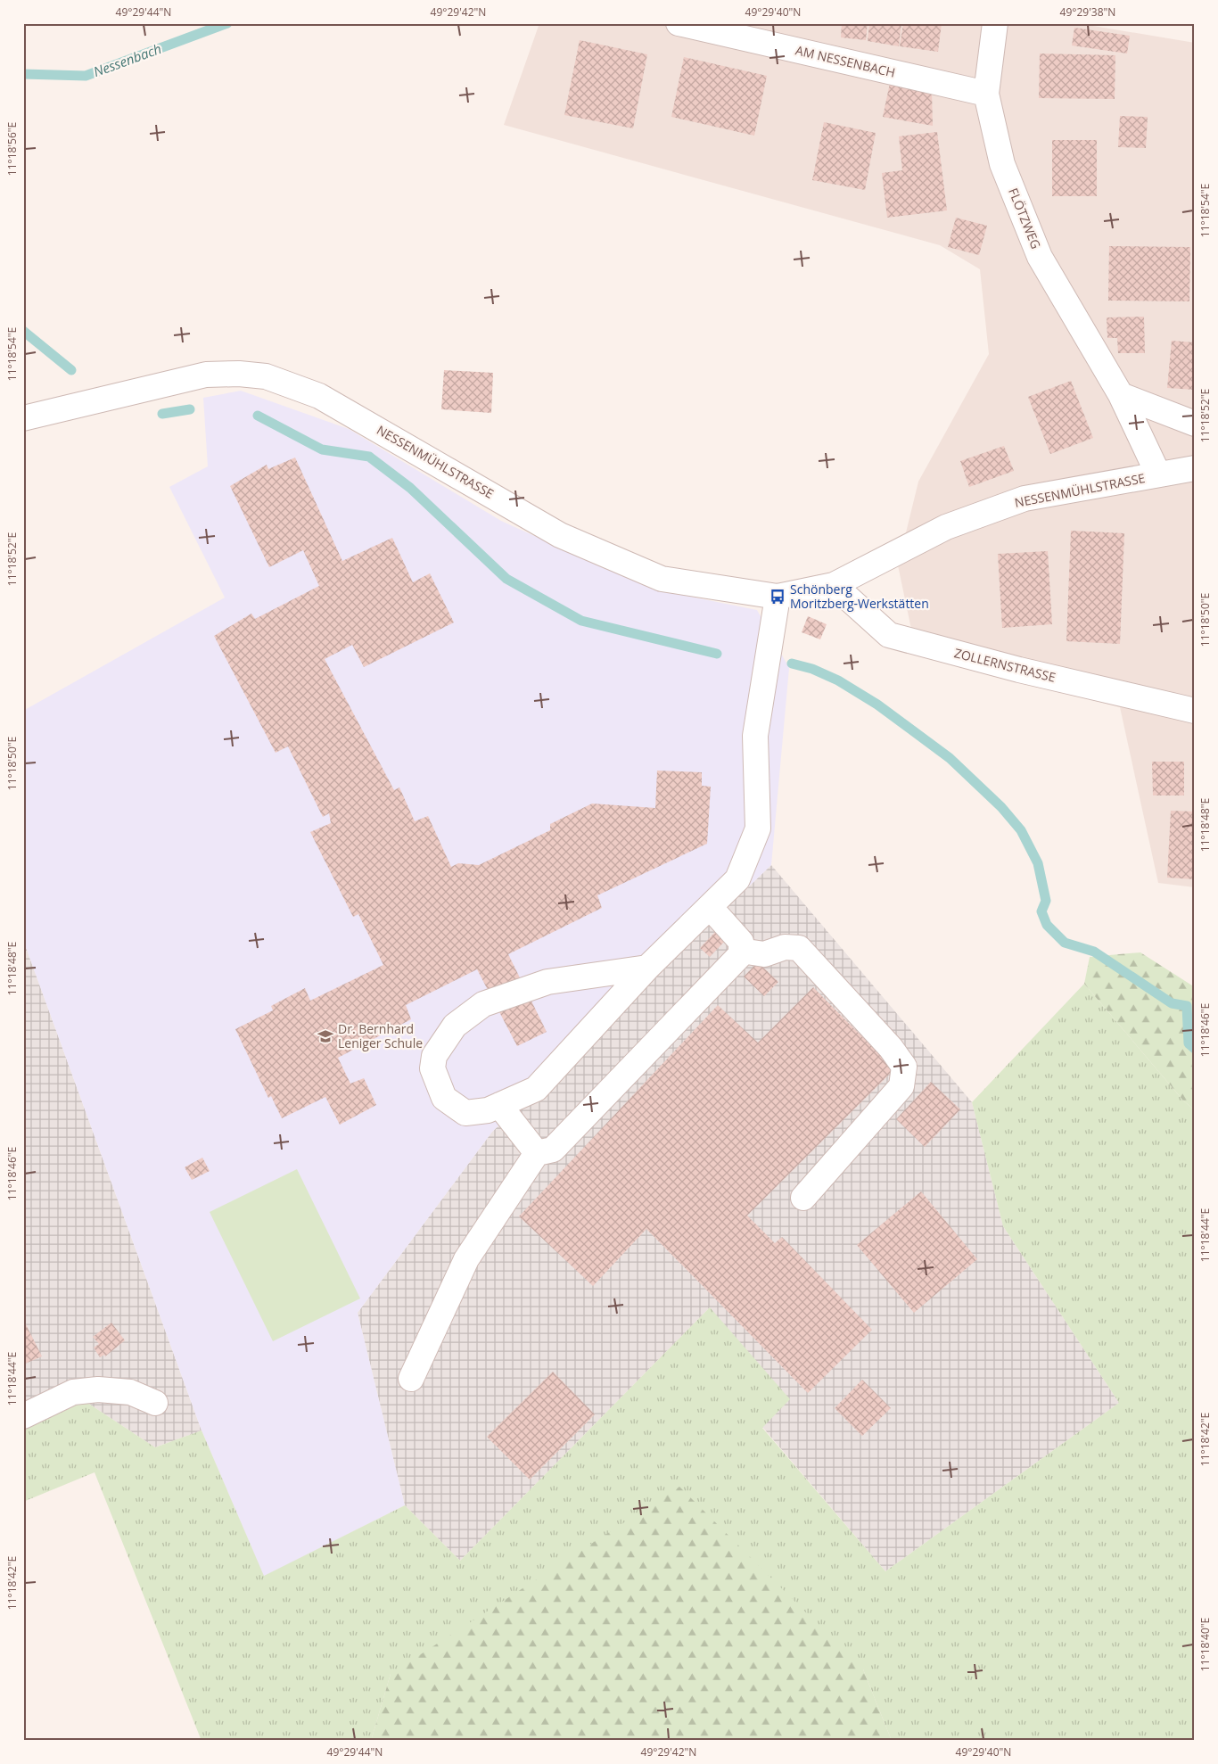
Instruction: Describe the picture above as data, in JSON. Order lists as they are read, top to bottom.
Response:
{
  "streets": {
    "street": [
      "AM NESSENBACH",
      "FLÖTZWEG",
      "NESSENMÜHLSTRASSE",
      "ZOLLERNSTRASSE"
    ]
  },
  "crossings": [
    ["AM NESSENBACH", "FLÖTZWEG"],
    ["FLÖTZWEG", "NESSENMÜHLSTRASSE"],
    ["NESSENMÜHLSTRASSE", "ZOLLERNSTRASSE"]
  ],
  "water": ["Nessenbach"],
  "places": {
    "bus stop": ["Schönberg Moritzberg-Werkstätten"],
    "school or university": ["Dr. Bernhard Leniger Schule"]
  },
  "coordinates": [
    "49°29'44\"N",
    "49°29'42\"N",
    "49°29'40\"N",
    "49°29'38\"N",
    "11°18'56\"E",
    "11°18'54\"E",
    "11°18'52\"E",
    "11°18'50\"E",
    "11°18'48\"E",
    "11°18'46\"E",
    "11°18'44\"E",
    "11°18'42\"E",
    "11°18'40\"E"
  ]
}
